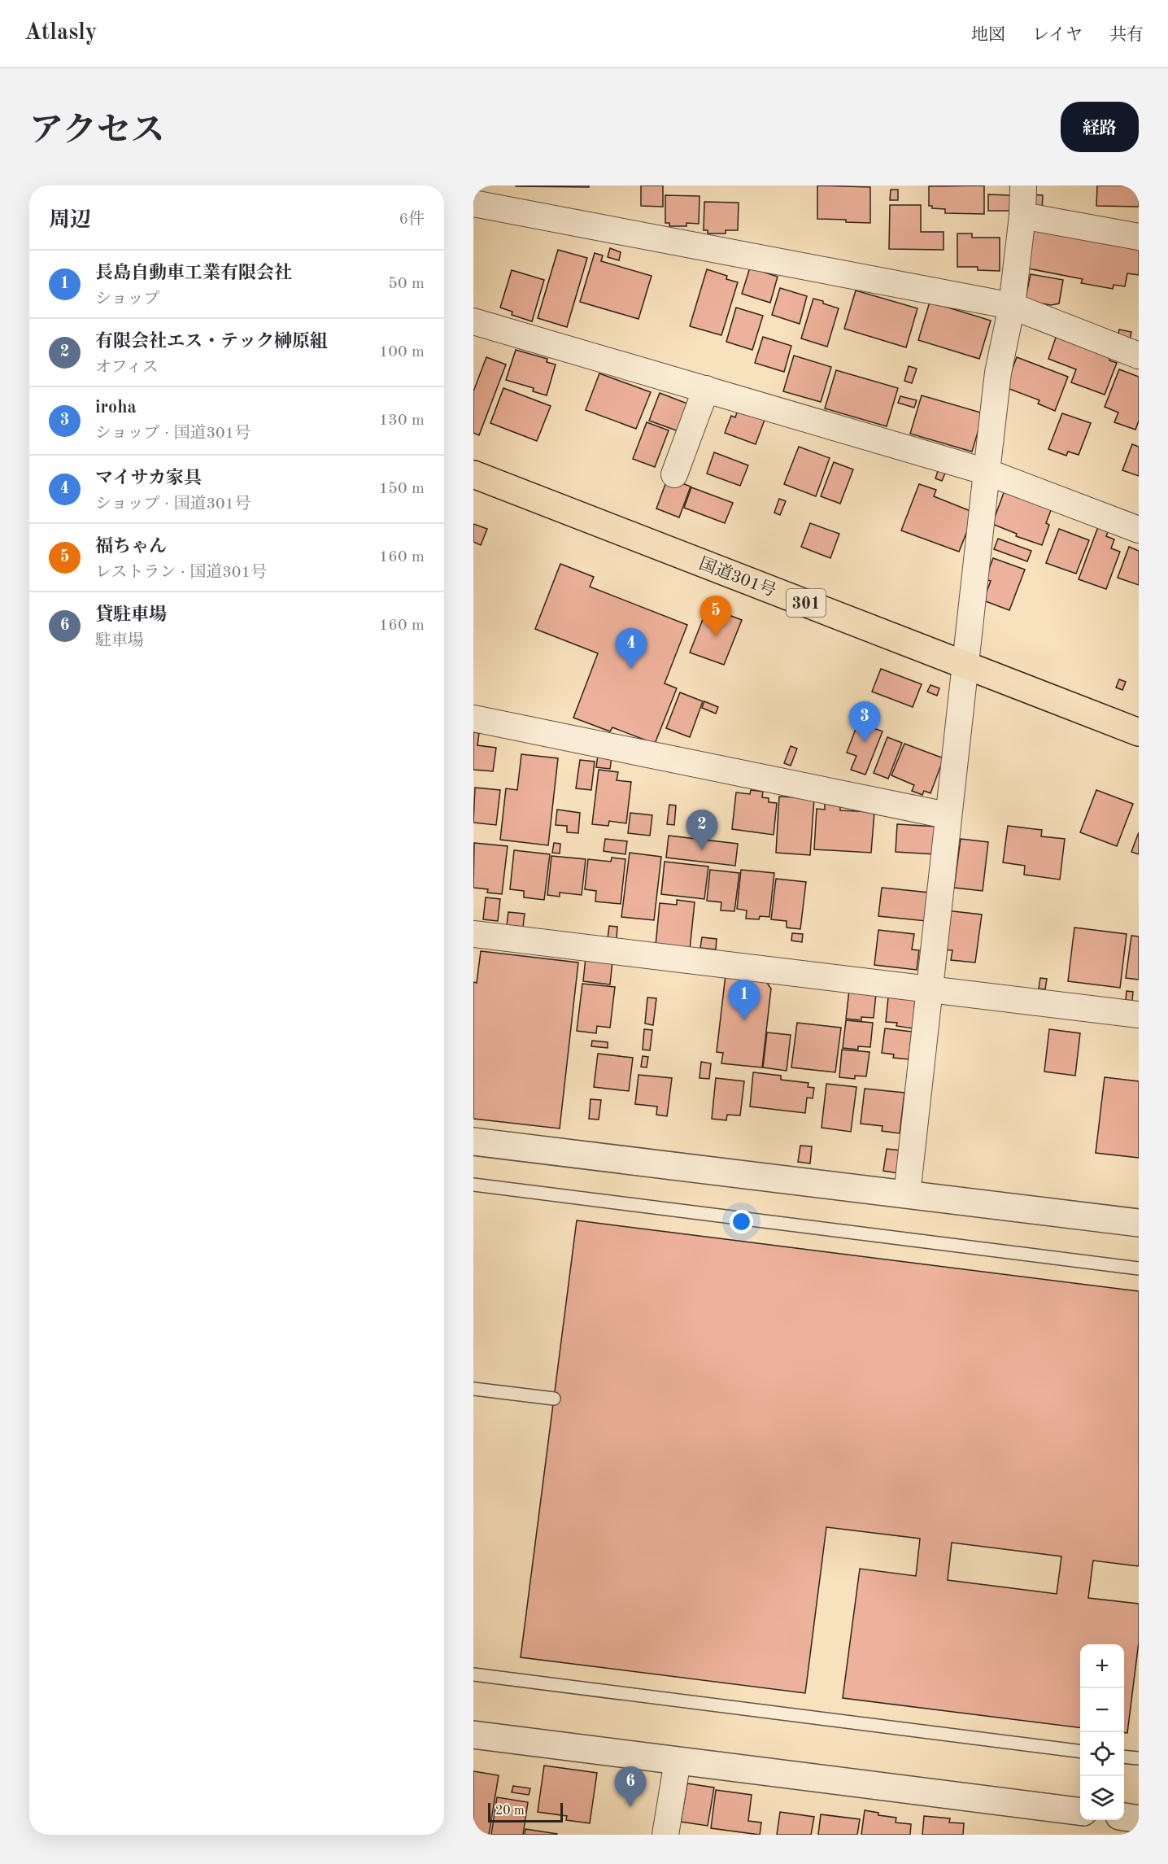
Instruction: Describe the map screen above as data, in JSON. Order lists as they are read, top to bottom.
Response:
{
  "streets": {
    "highway": ["国道301号", "301"]
  },
  "scale_bar": "20 m",
  "page": {
    "header": "Atlasly",
    "nav": ["地図", "レイヤ", "共有"],
    "title": "アクセス",
    "buttons": "経路",
    "heading": ["周辺", "6件"],
    "list": [
      {
        "mark": "1",
        "name": "長島自動車工業有限会社",
        "note": "ショップ",
        "value": "50 m"
      },
      {
        "mark": "2",
        "name": "有限会社エス・テック榊原組",
        "note": "オフィス",
        "value": "100 m"
      },
      {
        "mark": "3",
        "name": "iroha",
        "note": "ショップ · 国道301号",
        "value": "130 m"
      },
      {
        "mark": "4",
        "name": "マイサカ家具",
        "note": "ショップ · 国道301号",
        "value": "150 m"
      },
      {
        "mark": "5",
        "name": "福ちゃん",
        "note": "レストラン · 国道301号",
        "value": "160 m"
      },
      {
        "mark": "6",
        "name": "貸駐車場",
        "note": "駐車場",
        "value": "160 m"
      }
    ],
    "pins": [
      "5",
      "4",
      "3",
      "2",
      "1",
      "6"
    ],
    "map_buttons": ["+", "−"],
    "scale": "20 m"
  }
}
